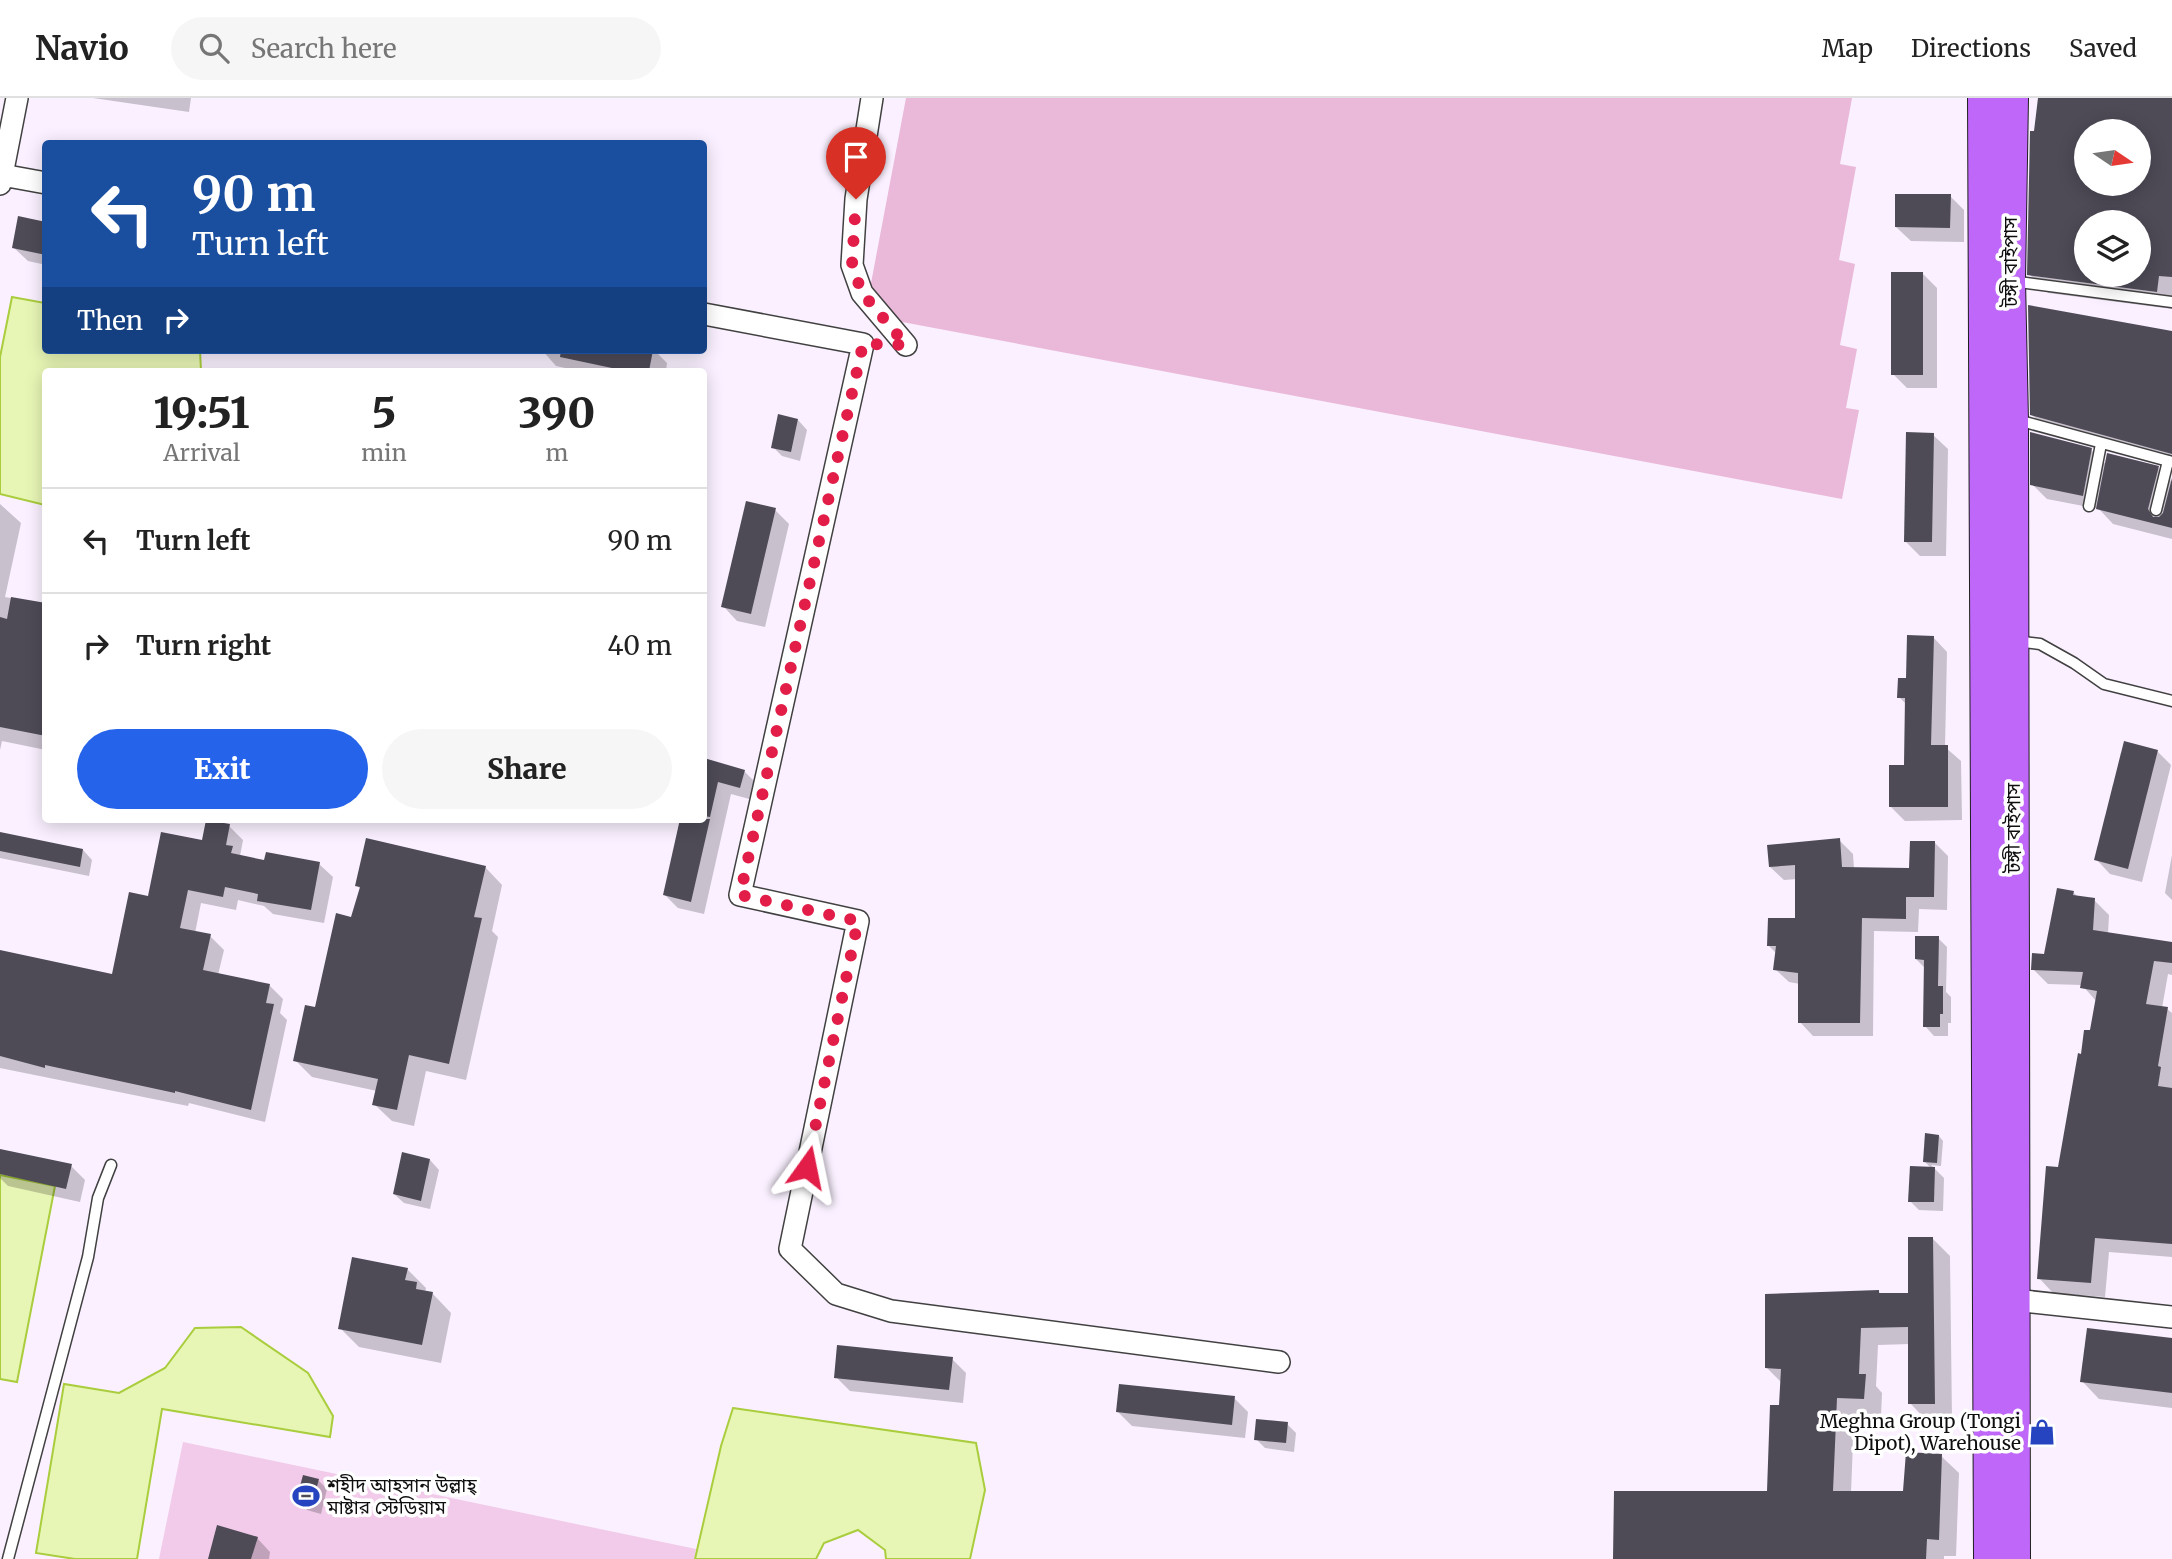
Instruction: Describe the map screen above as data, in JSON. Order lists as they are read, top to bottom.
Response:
{
  "streets": {
    "main road": ["টঙ্গী বাইপাস"]
  },
  "places": {
    "shop": ["Meghna Group (Tongi Dipot), Warehouse"],
    "sports": ["শহীদ আহসান উল্লাহ্‌ মাষ্টার স্টেডিয়াম"]
  },
  "north": "right",
  "page": {
    "header": "Navio",
    "search": "Search here",
    "nav": ["Map", "Directions", "Saved"],
    "turn": ["90 m", "Turn left"],
    "then": "Then",
    "eta": [
      "19:51",
      "Arrival",
      "5",
      "min",
      "390",
      "m"
    ],
    "list": [
      {
        "name": "Turn left",
        "value": "90 m"
      },
      {
        "name": "Turn right",
        "value": "40 m"
      }
    ],
    "buttons": ["Exit", "Share"]
  }
}
